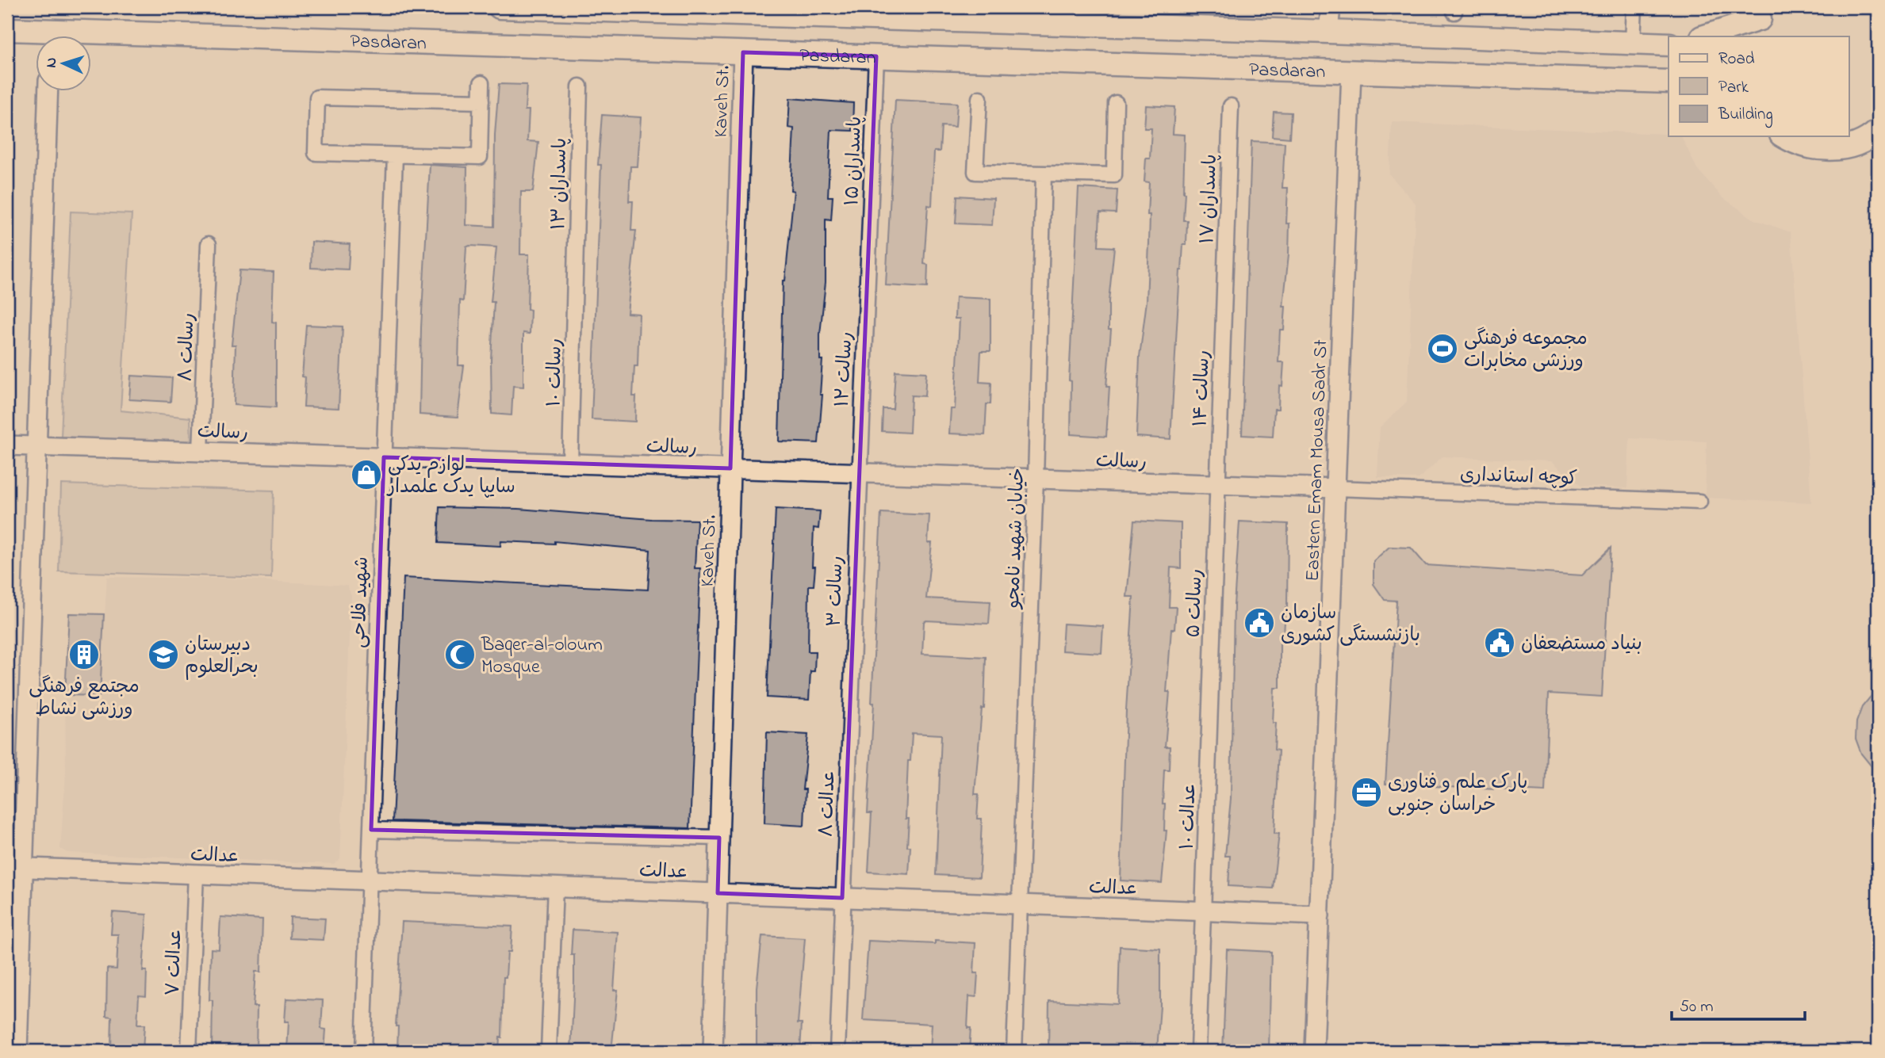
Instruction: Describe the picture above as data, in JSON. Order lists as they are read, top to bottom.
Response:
{
  "streets": {
    "main road": ["Pasdaran"],
    "street": [
      "Kaveh St.",
      "پاسداران ۱۵",
      "پاسداران ۱۳",
      "پاسداران ۱۷",
      "رسالت ۸",
      "رسالت ۱۲",
      "رسالت ۱۰",
      "رسالت ۱۴",
      "رسالت",
      "Eastern Emam Mousa Sadr St",
      "کوچه استانداری",
      "خیابان شهید نامجو",
      "رسالت ۳",
      "شهید فلاحی",
      "رسالت ۵",
      "عدالت ۸",
      "عدالت ۱۰",
      "عدالت",
      "عدالت ۷"
    ]
  },
  "crossings": [
    ["Pasdaran", "Kaveh St."],
    ["Pasdaran", "پاسداران ۱۵"],
    ["Pasdaran", "Eastern Emam Mousa Sadr St"],
    ["Kaveh St.", "رسالت"],
    ["Kaveh St.", "عدالت"],
    ["پاسداران ۱۵", "رسالت ۱۲"],
    ["پاسداران ۱۳", "رسالت ۱۰"],
    ["پاسداران ۱۷", "رسالت ۱۴"],
    ["رسالت ۸", "رسالت"],
    ["رسالت ۱۲", "رسالت"],
    ["رسالت ۱۲", "رسالت ۳"],
    ["رسالت ۱۰", "رسالت"],
    ["رسالت ۱۴", "رسالت"],
    ["رسالت ۱۴", "رسالت ۵"],
    ["رسالت", "Eastern Emam Mousa Sadr St"],
    ["رسالت", "کوچه استانداری"],
    ["رسالت", "خیابان شهید نامجو"],
    ["رسالت", "رسالت ۳"],
    ["رسالت", "شهید فلاحی"],
    ["رسالت", "رسالت ۵"],
    ["Eastern Emam Mousa Sadr St", "کوچه استانداری"],
    ["Eastern Emam Mousa Sadr St", "عدالت"],
    ["خیابان شهید نامجو", "عدالت"],
    ["رسالت ۳", "عدالت ۸"],
    ["شهید فلاحی", "عدالت"],
    ["رسالت ۵", "عدالت ۱۰"],
    ["عدالت ۸", "عدالت"],
    ["عدالت ۱۰", "عدالت"],
    ["عدالت", "عدالت ۷"]
  ],
  "places": {
    "sports": ["مجموعه فرهنگی ورزشی مخابرات"],
    "shop": ["لوازم یدکی سایپا یدک علمدار"],
    "public building": ["سازمان بازنشستگی کشوری", "بنیاد مستضعفان"],
    "building": ["مجتمع فرهنگی ورزشی نشاط"],
    "school or university": ["دبیرستان بحرالعلوم"],
    "mosque": ["Baqer-al-oloum Mosque"],
    "office": ["پارک علم و فناوری خراسان جنوبی"]
  },
  "legend": ["Road", "Park", "Building"],
  "scale_bar": "50 m",
  "north": "left"
}
